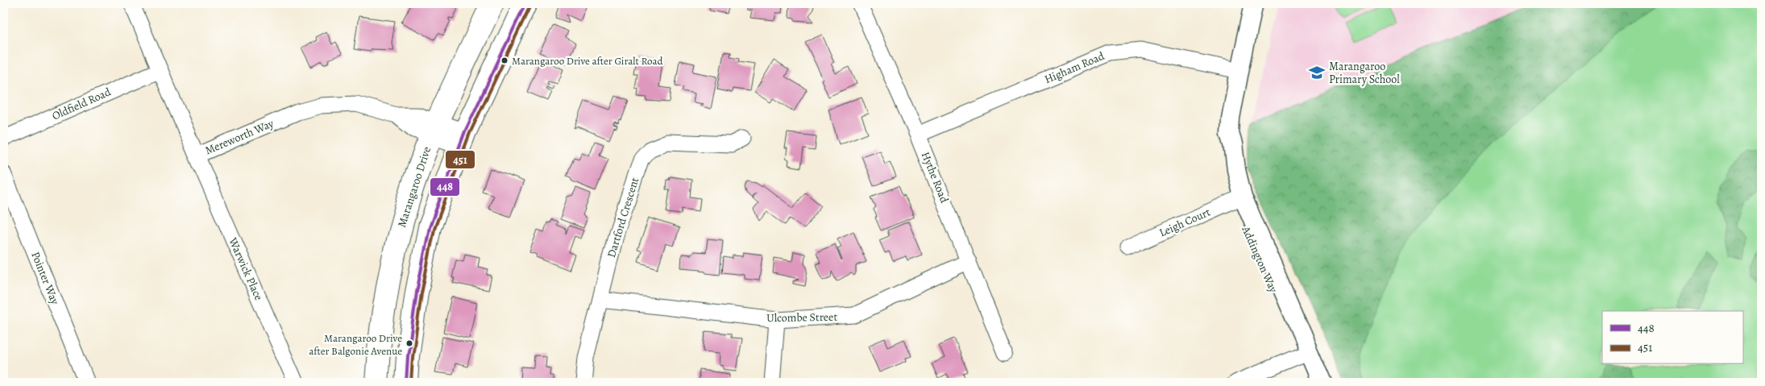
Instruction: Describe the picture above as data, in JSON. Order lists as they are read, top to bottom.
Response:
{
  "streets": {
    "main road": ["Marangaroo Drive"],
    "street": [
      "Higham Road",
      "Oldfield Road",
      "Mereworth Way",
      "Hythe Road",
      "Dartford Crescent",
      "Leigh Court",
      "Addington Way",
      "Warwick Place",
      "Pointer Way",
      "Ulcombe Street"
    ]
  },
  "crossings": [
    ["Higham Road", "Hythe Road"],
    ["Higham Road", "Addington Way"],
    ["Oldfield Road", "Mereworth Way"],
    ["Mereworth Way", "Marangaroo Drive"],
    ["Mereworth Way", "Warwick Place"],
    ["Hythe Road", "Ulcombe Street"],
    ["Dartford Crescent", "Ulcombe Street"],
    ["Leigh Court", "Addington Way"]
  ],
  "places": {
    "other": ["Marangaroo Drive after Giralt Road", "Marangaroo Drive after Balgonie Avenue"],
    "school or university": ["Marangaroo Primary School"]
  },
  "lines": ["transit line 448", "transit line 451"],
  "legend": ["448", "451"]
}
